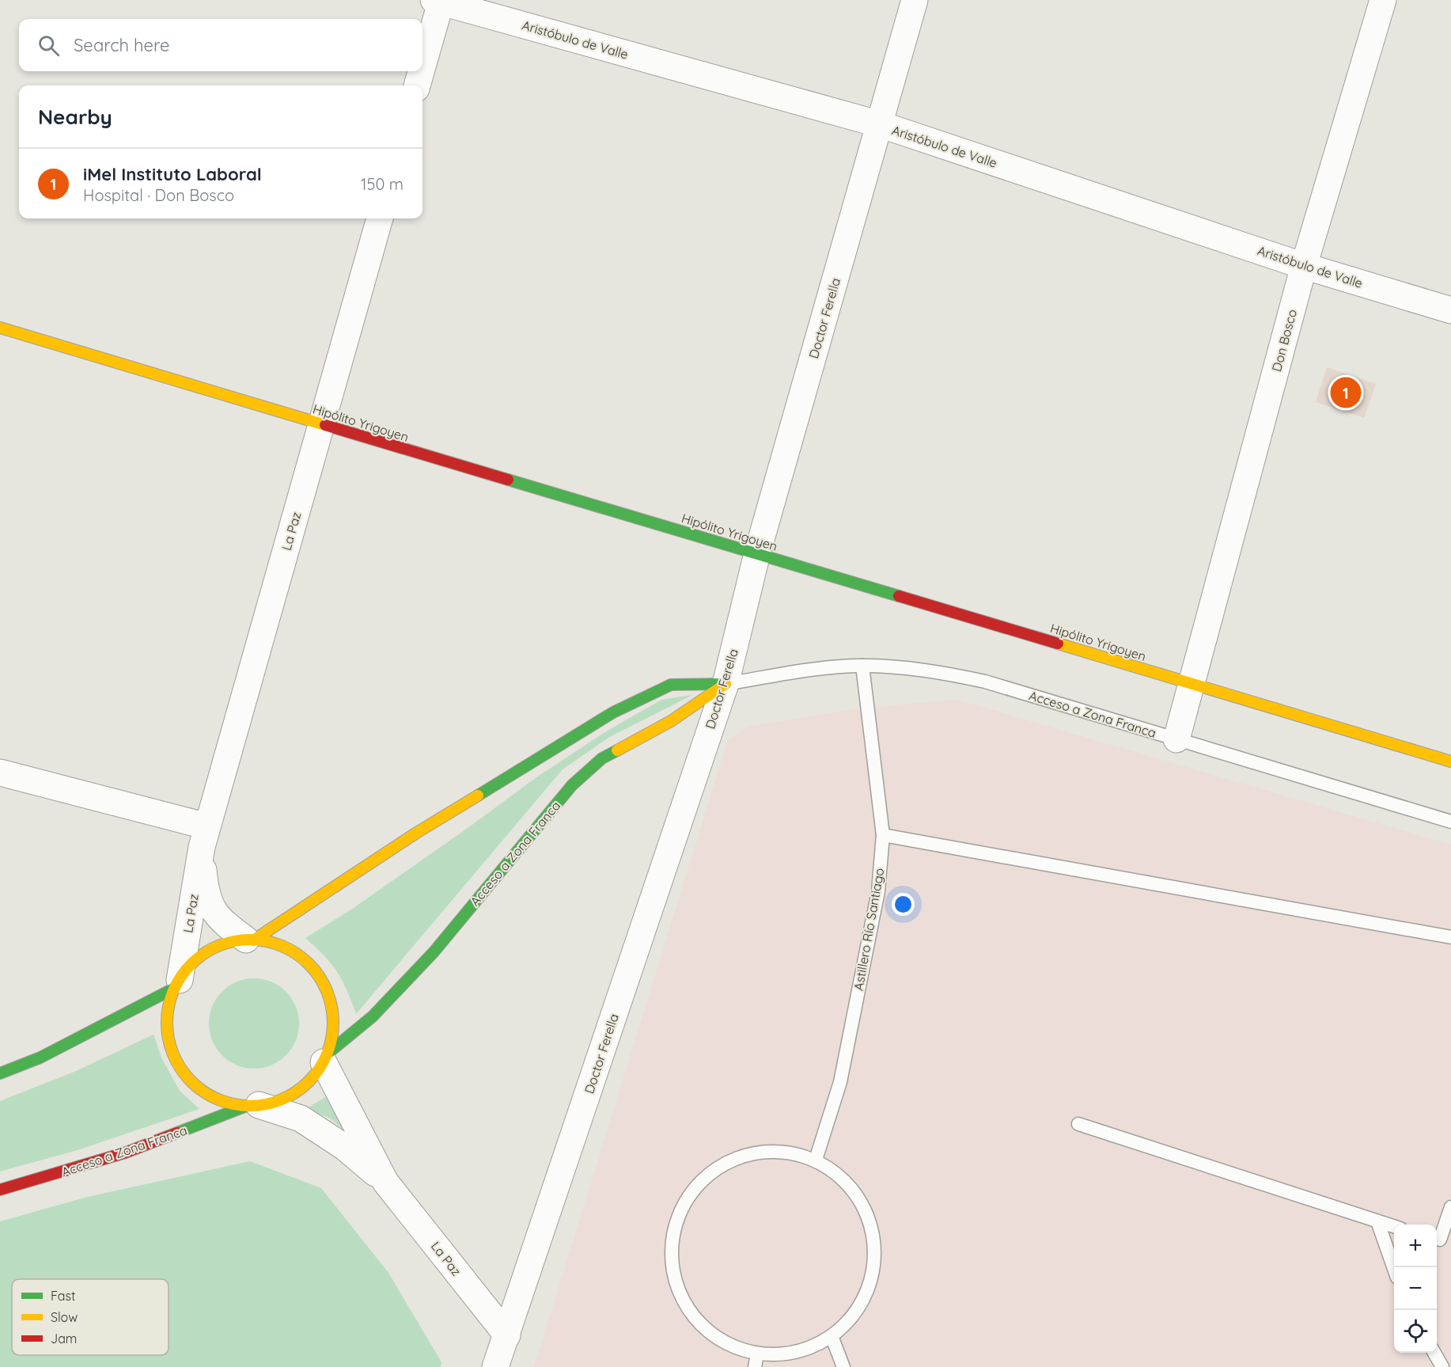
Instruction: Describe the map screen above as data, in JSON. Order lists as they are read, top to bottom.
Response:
{
  "streets": {
    "main road": ["Hipólito Yrigoyen", "Acceso a Zona Franca"],
    "street": [
      "Aristóbulo de Valle",
      "Doctor Ferella",
      "Don Bosco",
      "La Paz"
    ],
    "lane": ["Astillero Río Santiago"]
  },
  "crossings": [
    ["Aristóbulo de Valle", "Doctor Ferella"],
    ["Aristóbulo de Valle", "Don Bosco"],
    ["Doctor Ferella", "Hipólito Yrigoyen"],
    ["Doctor Ferella", "La Paz"],
    ["Doctor Ferella", "Acceso a Zona Franca"],
    ["Don Bosco", "Hipólito Yrigoyen"],
    ["Don Bosco", "Acceso a Zona Franca"],
    ["Hipólito Yrigoyen", "La Paz"],
    ["La Paz", "Acceso a Zona Franca"],
    ["Acceso a Zona Franca", "Astillero Río Santiago"]
  ],
  "legend": ["Fast", "Slow", "Jam"],
  "page": {
    "search": "Search here",
    "heading": "Nearby",
    "list": [
      {
        "mark": "1",
        "name": "iMel Instituto Laboral",
        "note": "Hospital · Don Bosco",
        "value": "150 m"
      }
    ],
    "pins": "1",
    "map_buttons": ["+", "−"]
  }
}
